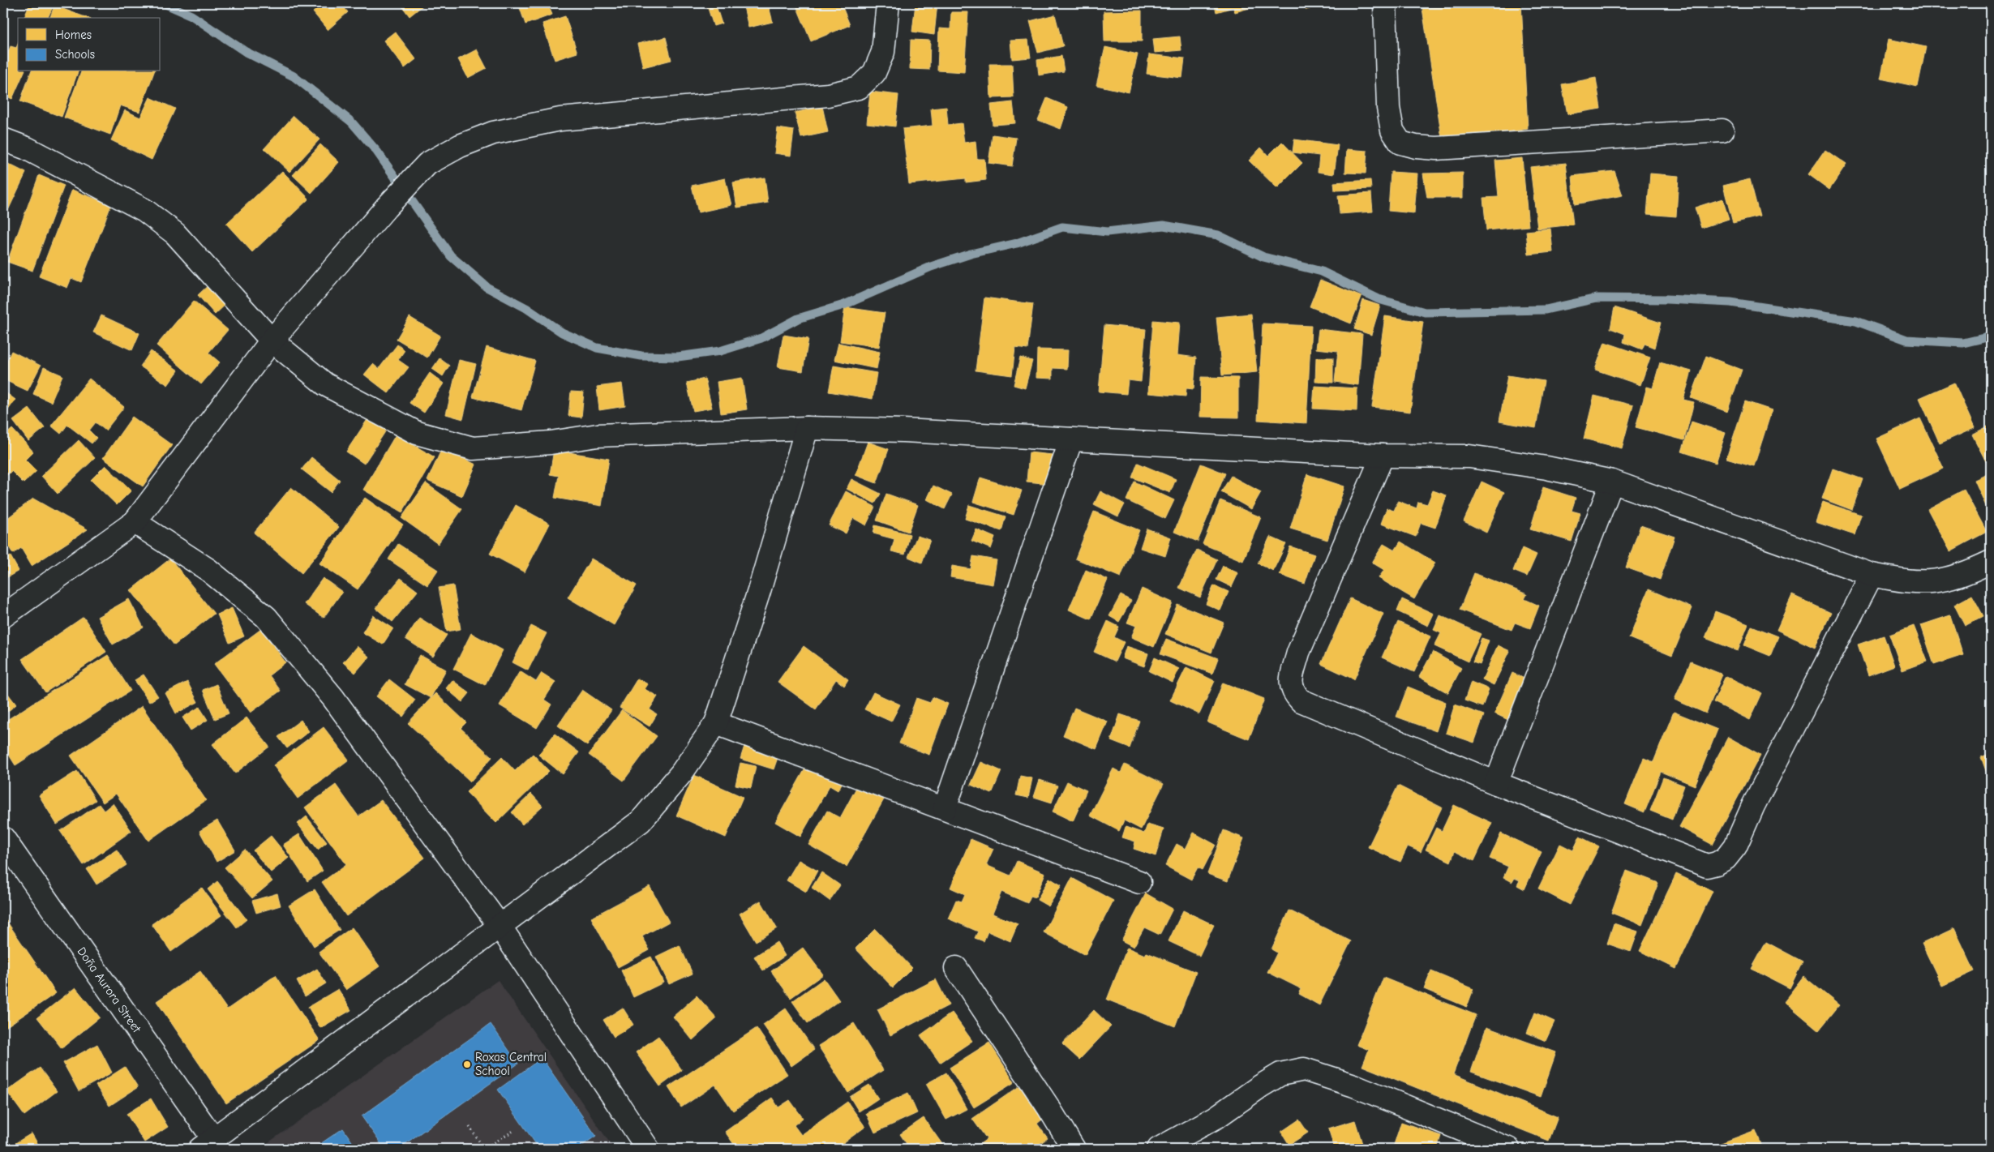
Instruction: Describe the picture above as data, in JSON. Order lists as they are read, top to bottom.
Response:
{
  "streets": {
    "street": ["Doña Aurora Street"]
  },
  "places": ["Roxas Central School"],
  "legend": ["Homes", "Schools"]
}
